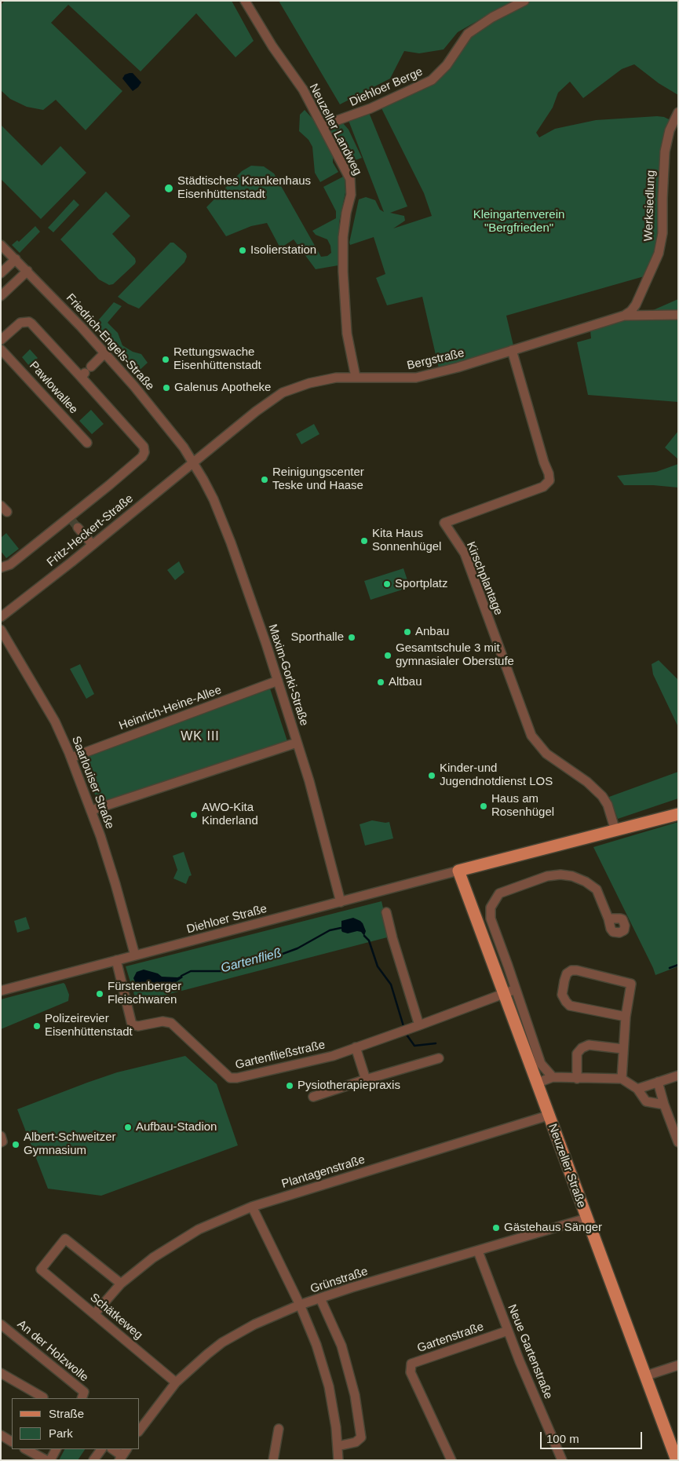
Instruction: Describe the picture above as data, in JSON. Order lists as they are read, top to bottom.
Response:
{
  "streets": {
    "main road": ["Neuzeller Straße"],
    "street": [
      "Diehloer Berge",
      "Neuzeller Landweg",
      "Werksiedlung",
      "Friedrich-Engels-Straße",
      "Bergstraße",
      "Pawlowallee",
      "Fritz-Heckert-Straße",
      "Kirschplantage",
      "Maxim-Gorki-Straße",
      "Heinrich-Heine-Allee",
      "Saarlouiser Straße",
      "Diehloer Straße",
      "Gartenfließstraße",
      "Plantagenstraße",
      "Grünstraße",
      "Schätkeweg",
      "Gartenstraße",
      "An der Holzwolle",
      "Neue Gartenstraße"
    ]
  },
  "crossings": [
    ["Diehloer Berge", "Neuzeller Landweg"],
    ["Neuzeller Landweg", "Bergstraße"],
    ["Werksiedlung", "Bergstraße"],
    ["Friedrich-Engels-Straße", "Bergstraße"],
    ["Friedrich-Engels-Straße", "Fritz-Heckert-Straße"],
    ["Friedrich-Engels-Straße", "Maxim-Gorki-Straße"],
    ["Bergstraße", "Fritz-Heckert-Straße"],
    ["Bergstraße", "Kirschplantage"],
    ["Bergstraße", "Maxim-Gorki-Straße"],
    ["Fritz-Heckert-Straße", "Maxim-Gorki-Straße"],
    ["Maxim-Gorki-Straße", "Heinrich-Heine-Allee"],
    ["Maxim-Gorki-Straße", "Diehloer Straße"],
    ["Heinrich-Heine-Allee", "Saarlouiser Straße"],
    ["Saarlouiser Straße", "Diehloer Straße"],
    ["Diehloer Straße", "Gartenfließstraße"],
    ["Diehloer Straße", "Neuzeller Straße"],
    ["Gartenfließstraße", "Neuzeller Straße"],
    ["Neuzeller Straße", "Plantagenstraße"],
    ["Neuzeller Straße", "Grünstraße"],
    ["Plantagenstraße", "Schätkeweg"],
    ["Grünstraße", "Schätkeweg"],
    ["Grünstraße", "Neue Gartenstraße"],
    ["Gartenstraße", "Neue Gartenstraße"]
  ],
  "districts": ["WK III"],
  "water": ["Gartenfließ"],
  "parks": ["Kleingartenverein \"Bergfrieden\""],
  "places": [
    "Städtisches Krankenhaus Eisenhüttenstadt",
    "Isolierstation",
    "Rettungswache Eisenhüttenstadt",
    "Galenus Apotheke",
    "Reinigungscenter Teske und Haase",
    "Kita Haus Sonnenhügel",
    "Sportplatz",
    "Anbau",
    "Sporthalle",
    "Gesamtschule 3 mit gymnasialer Oberstufe",
    "Altbau",
    "Kinder-und Jugendnotdienst LOS",
    "Haus am Rosenhügel",
    "AWO-Kita Kinderland",
    "Fürstenberger Fleischwaren",
    "Polizeirevier Eisenhüttenstadt",
    "Pysiotherapiepraxis",
    "Aufbau-Stadion",
    "Albert-Schweitzer Gymnasium",
    "Gästehaus Sänger"
  ],
  "legend": ["Straße", "Park"],
  "scale_bar": "100 m"
}
